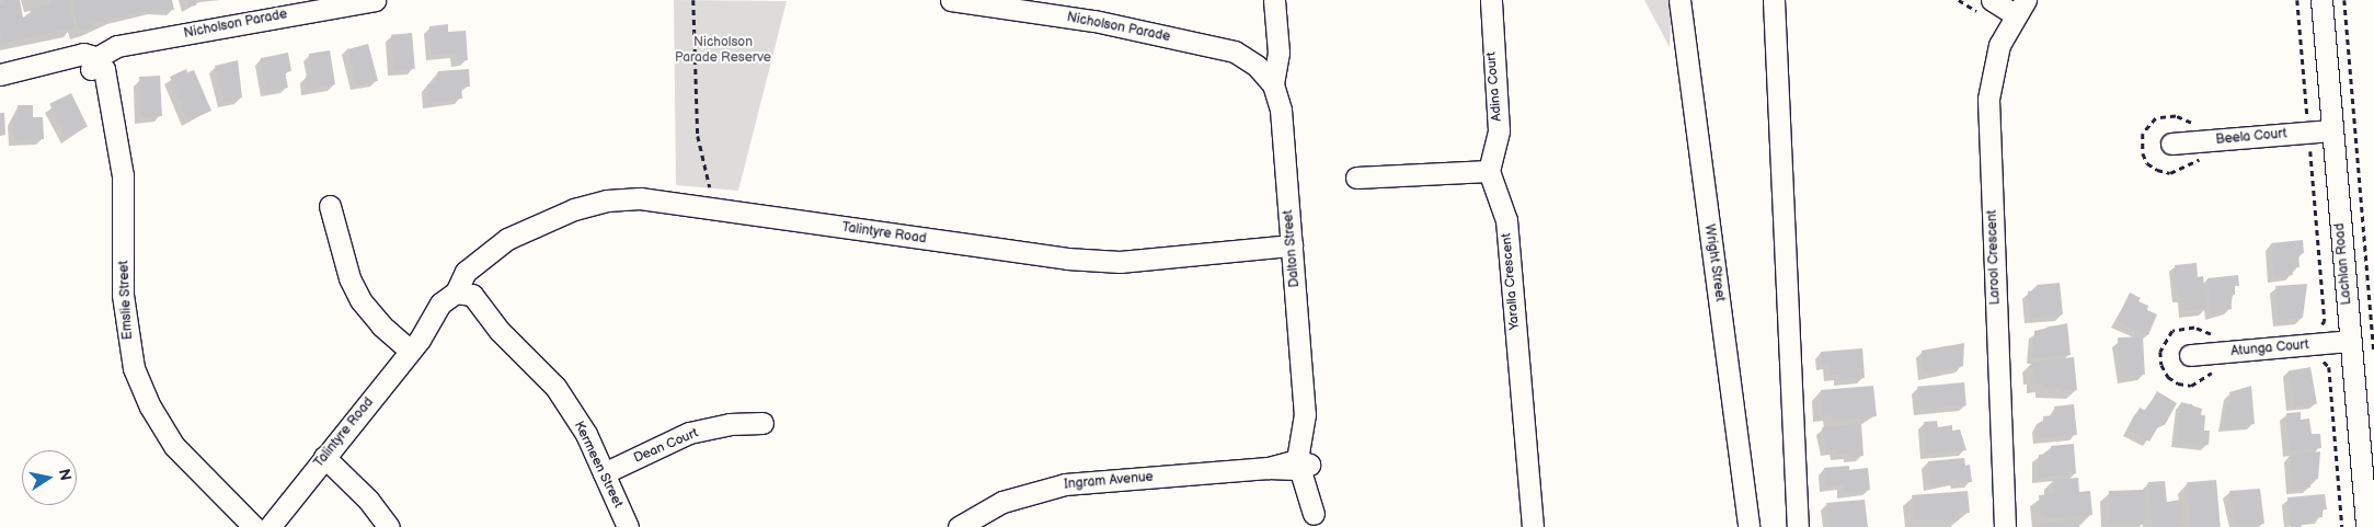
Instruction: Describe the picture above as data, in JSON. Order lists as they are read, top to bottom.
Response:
{
  "streets": {
    "street": [
      "Nicholson Parade",
      "Adina Court",
      "Beela Court",
      "Talintyre Road",
      "Dalton Street",
      "Larool Crescent",
      "Wright Street",
      "Lachlan Road",
      "Yaralla Crescent",
      "Emslie Street",
      "Atunga Court",
      "Dean Court",
      "Kermeen Street",
      "Ingram Avenue"
    ]
  },
  "crossings": [
    ["Nicholson Parade", "Dalton Street"],
    ["Nicholson Parade", "Emslie Street"],
    ["Adina Court", "Yaralla Crescent"],
    ["Beela Court", "Lachlan Road"],
    ["Talintyre Road", "Dalton Street"],
    ["Talintyre Road", "Emslie Street"],
    ["Talintyre Road", "Kermeen Street"],
    ["Dalton Street", "Ingram Avenue"],
    ["Lachlan Road", "Atunga Court"],
    ["Dean Court", "Kermeen Street"]
  ],
  "parks": ["Nicholson Parade Reserve"],
  "north": "right"
}
